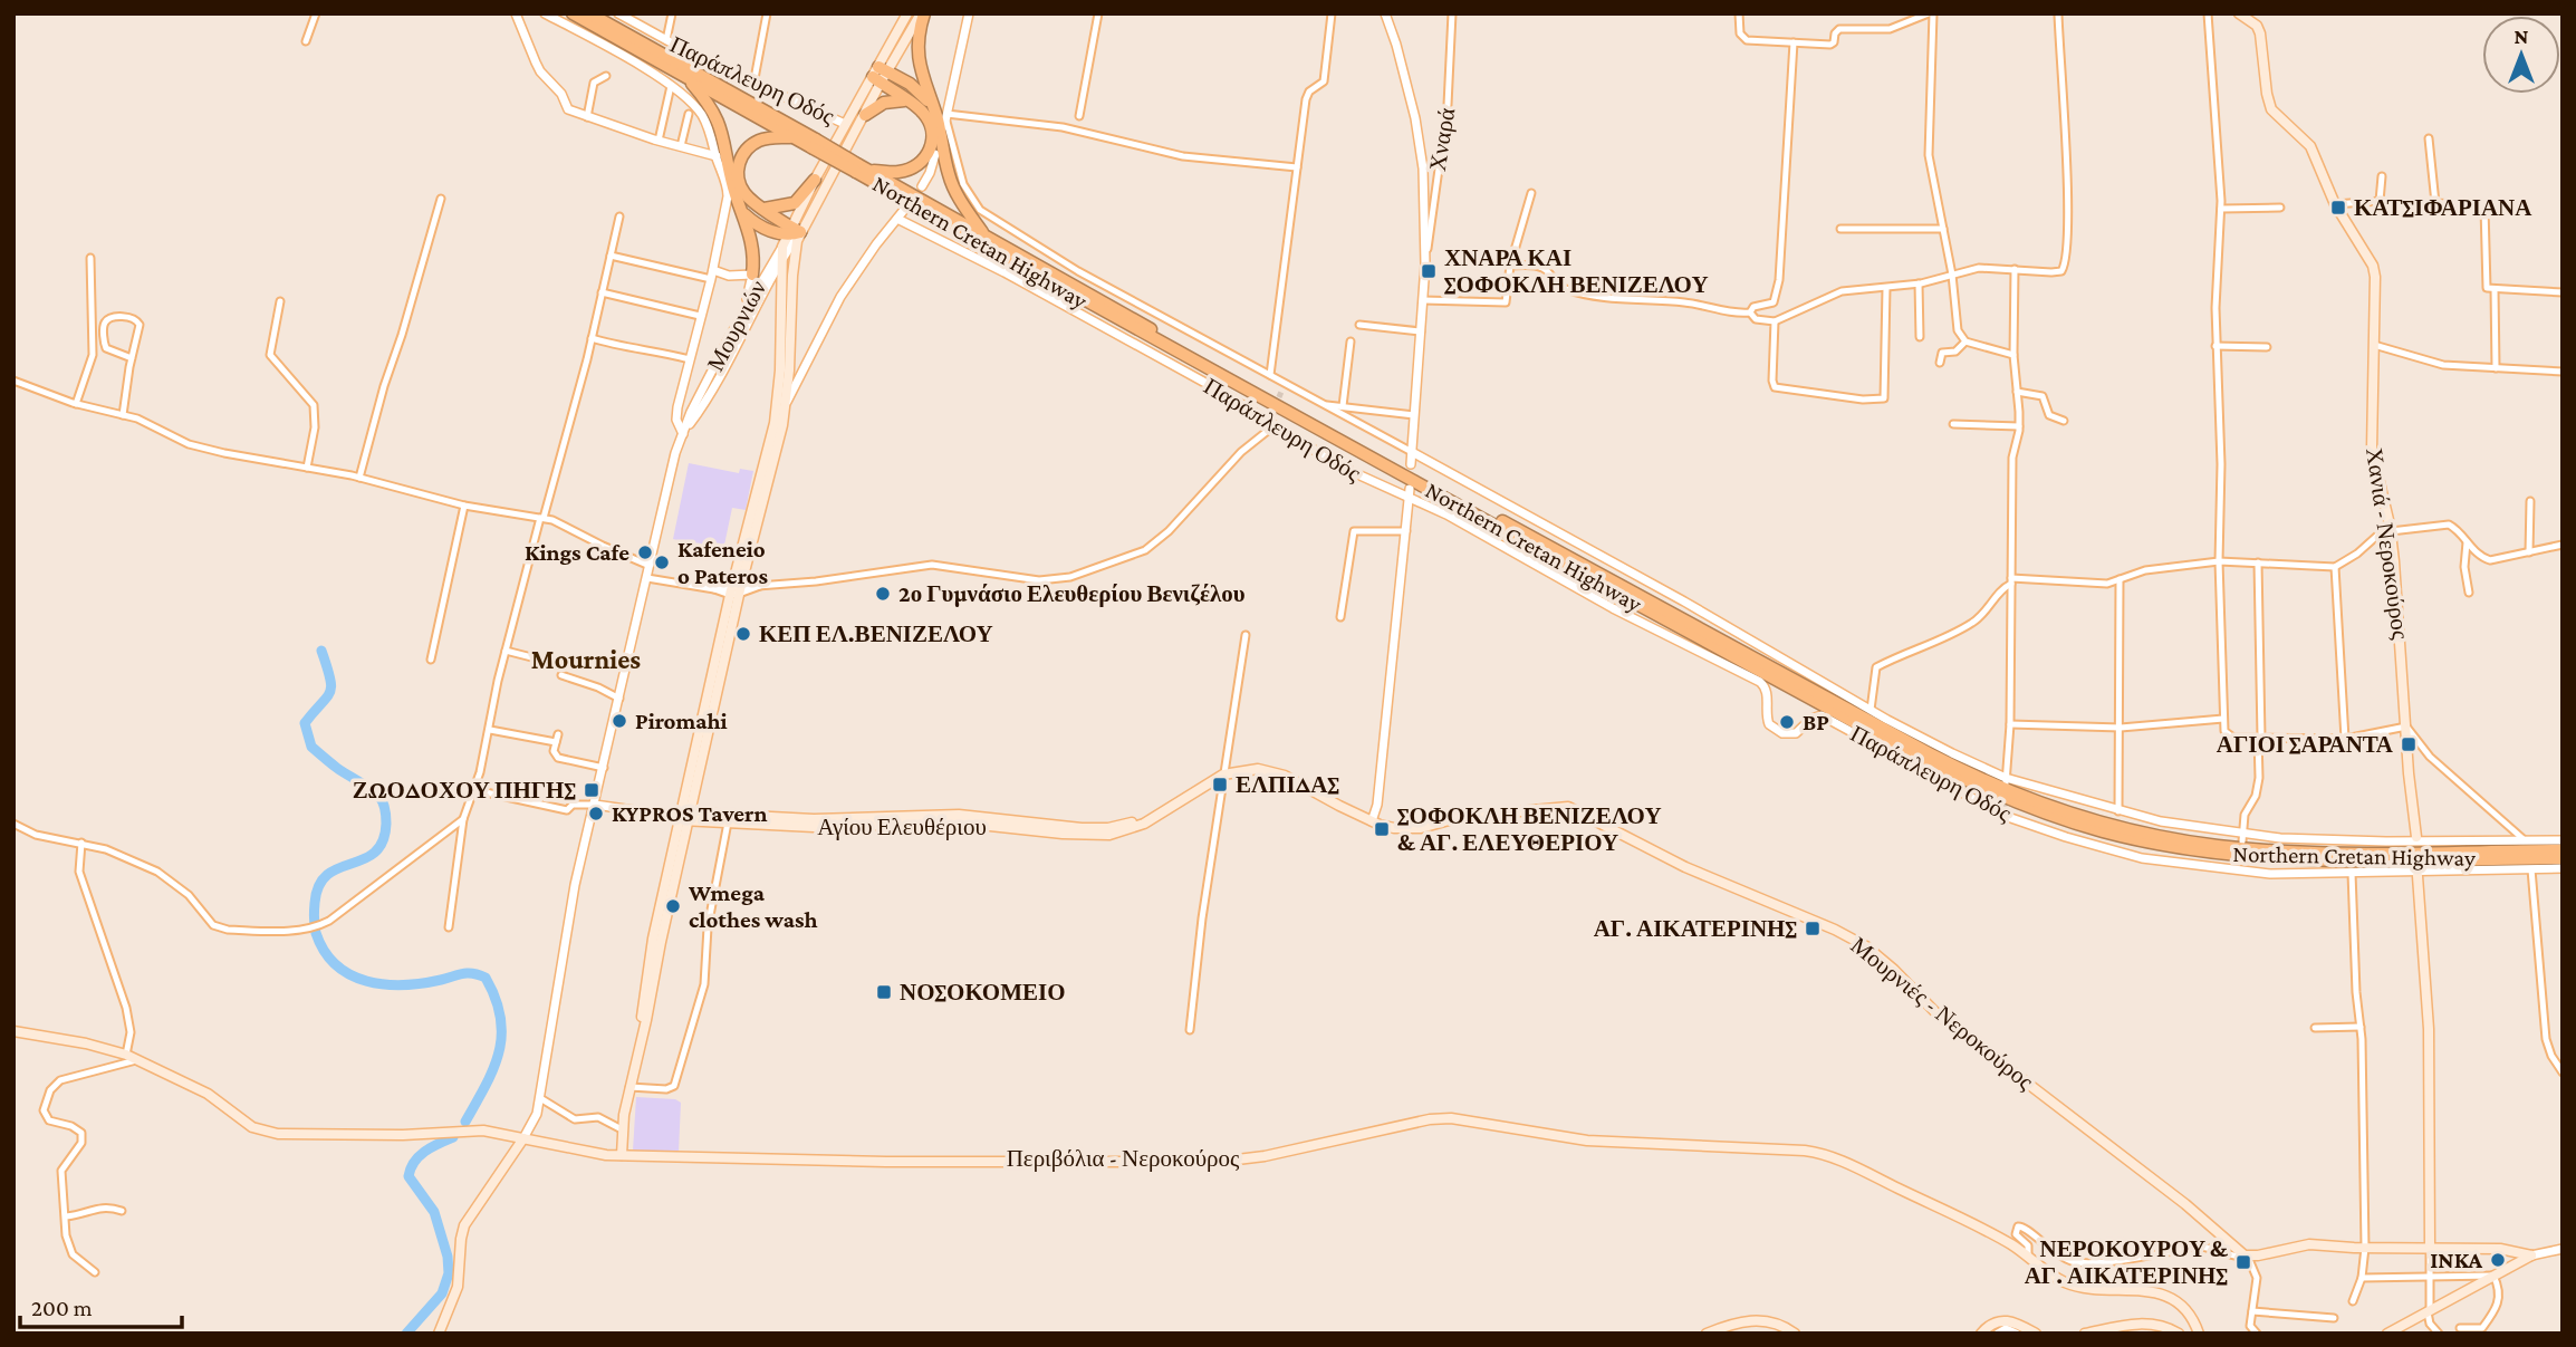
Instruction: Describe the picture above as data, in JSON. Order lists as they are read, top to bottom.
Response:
{
  "streets": {
    "highway": ["Northern Cretan Highway"],
    "main road": [
      "Μουρνιών",
      "Χανιά - Νεροκούρος",
      "Αγίου Ελευθέριου",
      "Μουρνιές - Νεροκούρος",
      "Περιβόλια - Νεροκούρος"
    ],
    "street": ["Παράπλευρη Οδός", "Χναρά"]
  },
  "crossings": [
    ["Παράπλευρη Οδός", "Χναρά"],
    ["Παράπλευρη Οδός", "Μουρνιών"],
    ["Αγίου Ελευθέριου", "Μουρνιές - Νεροκούρος"]
  ],
  "districts": ["Mournies"],
  "places": {
    "transit": [
      "ΚΑΤΣΙΦΑΡΙΑΝΑ",
      "ΧΝΑΡΑ ΚΑΙ ΣΟΦΟΚΛΗ ΒΕΝΙΖΕΛΟΥ",
      "ΑΓΙΟΙ ΣΑΡΑΝΤΑ",
      "ΕΛΠΙΔΑΣ",
      "ΖΩΟΔΟΧΟΥ ΠΗΓΗΣ",
      "ΣΟΦΟΚΛΗ ΒΕΝΙΖΕΛΟΥ & ΑΓ. ΕΛΕΥΘΕΡΙΟΥ",
      "ΑΓ. ΑΙΚΑΤΕΡΙΝΗΣ",
      "ΝΟΣΟΚΟΜΕΙΟ",
      "ΝΕΡΟΚΟΥΡΟΥ & ΑΓ. ΑΙΚΑΤΕΡΙΝΗΣ"
    ],
    "other": [
      "Kings Cafe",
      "Kafeneio o Pateros",
      "2ο Γυμνάσιο Ελευθερίου Βενιζέλου",
      "ΚΕΠ ΕΛ.ΒΕΝΙΖΕΛΟΥ",
      "Piromahi",
      "BP",
      "KYPROS Tavern",
      "Wmega clothes wash",
      "INKA"
    ]
  },
  "scale_bar": "200 m",
  "north": "top"
}
